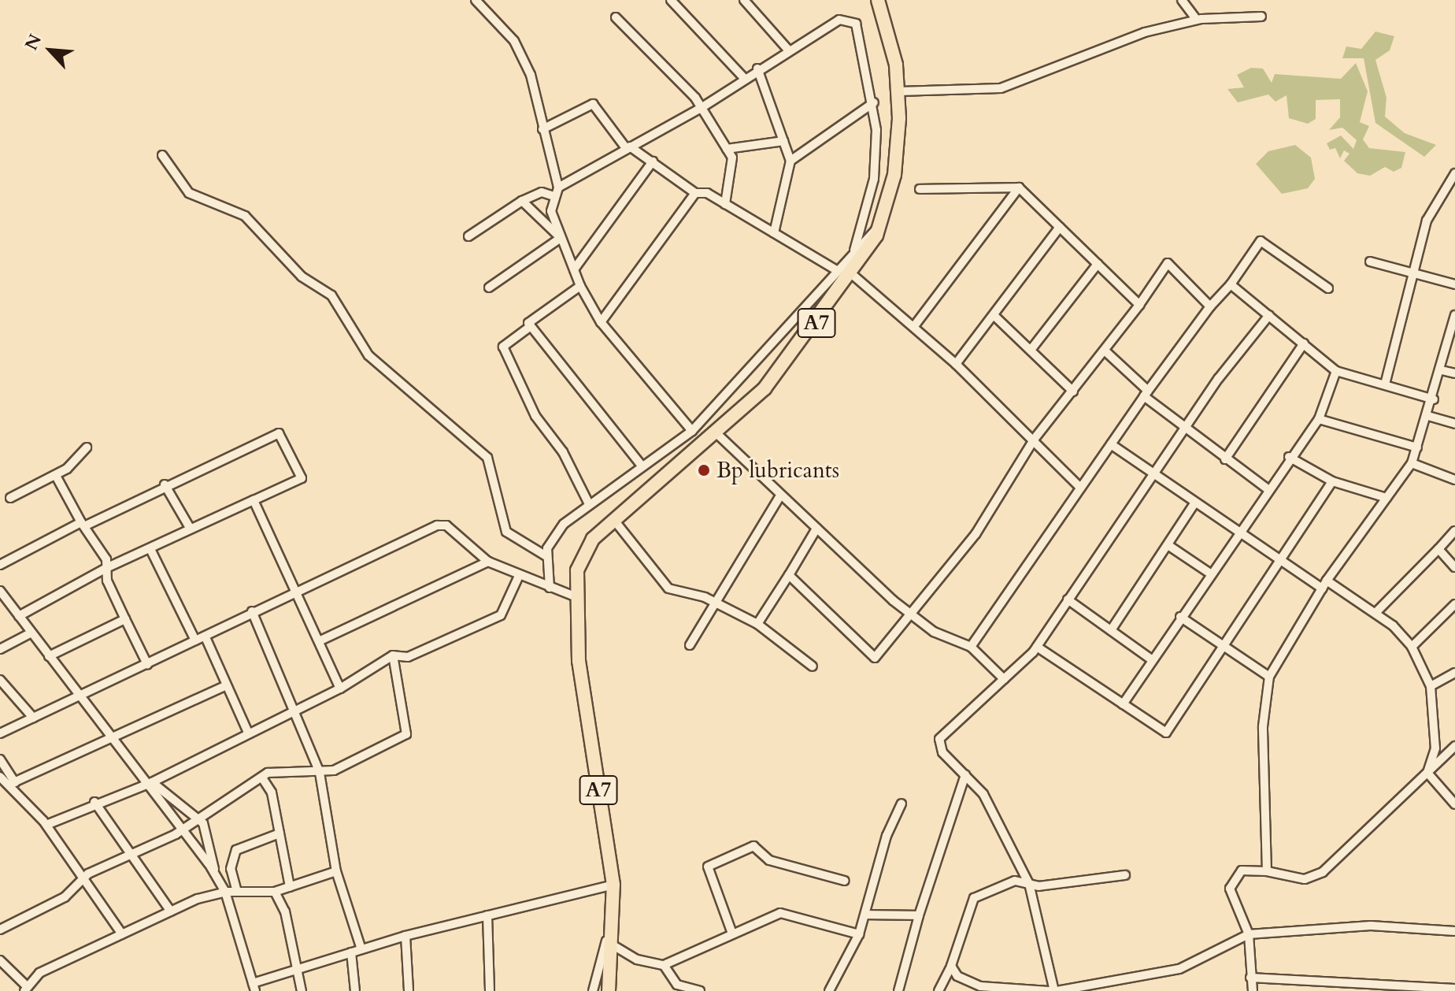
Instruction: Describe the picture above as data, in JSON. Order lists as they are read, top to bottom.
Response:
{
  "streets": {
    "highway": ["A7"]
  },
  "places": ["Bp lubricants"],
  "north": "top left"
}
